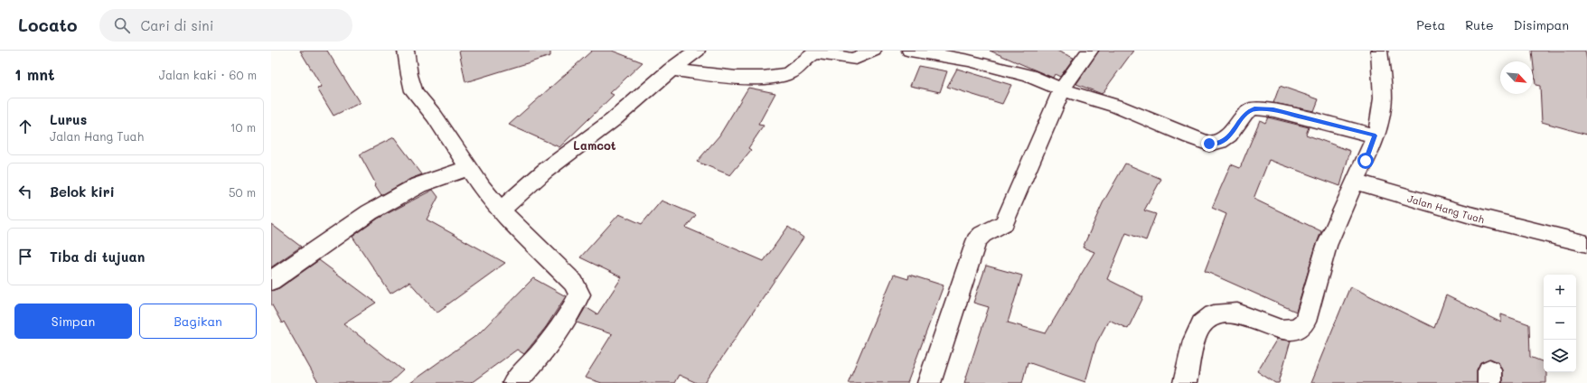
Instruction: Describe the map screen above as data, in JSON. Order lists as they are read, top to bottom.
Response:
{
  "streets": {
    "street": ["Jalan Hang Tuah"]
  },
  "districts": ["Lamcot"],
  "north": "bottom right",
  "page": {
    "header": "Locato",
    "search": "Cari di sini",
    "nav": ["Peta", "Rute", "Disimpan"],
    "heading": ["1 mnt", "Jalan kaki · 60 m"],
    "list": [
      ["Lurus", "Jalan Hang Tuah", "10 m"],
      ["Belok kiri", "50 m"],
      "Tiba di tujuan"
    ],
    "map_buttons": ["+", "−"],
    "buttons": ["Simpan", "Bagikan"]
  }
}
